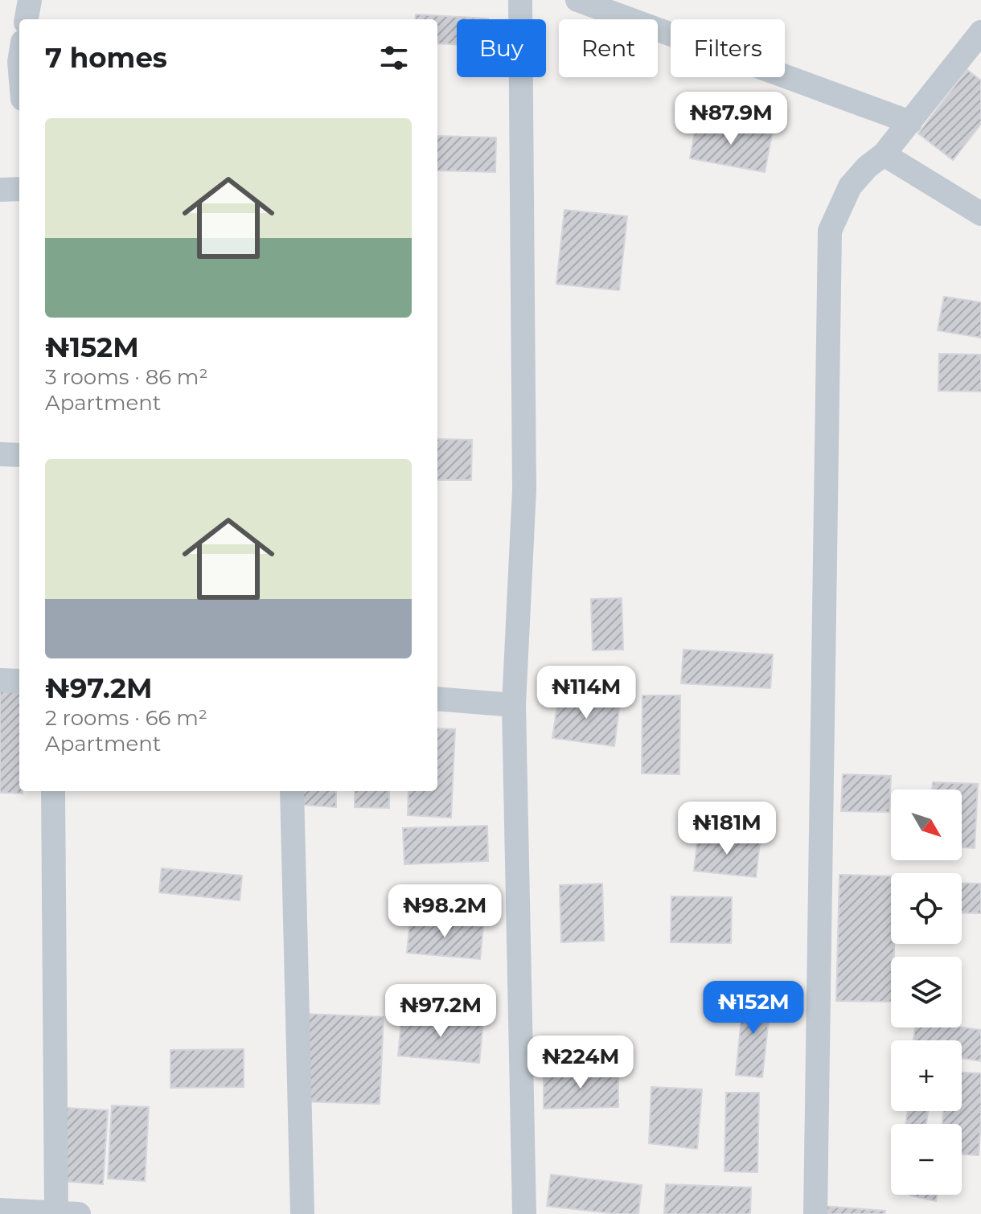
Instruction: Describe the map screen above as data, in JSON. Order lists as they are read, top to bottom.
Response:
{
  "north": "bottom right",
  "page": {
    "chip": ["Buy", "Rent", "Filters"],
    "heading": "7 homes",
    "price": [
      "₦87.9M",
      "₦114M",
      "₦181M",
      "₦98.2M",
      "₦152M",
      "₦97.2M",
      "₦224M"
    ],
    "list": [
      {
        "name": "₦152M",
        "note": "3 rooms · 86 m² · Apartment"
      },
      {
        "name": "₦97.2M",
        "note": "2 rooms · 66 m² · Apartment"
      }
    ],
    "map_buttons": ["+", "−"]
  }
}
